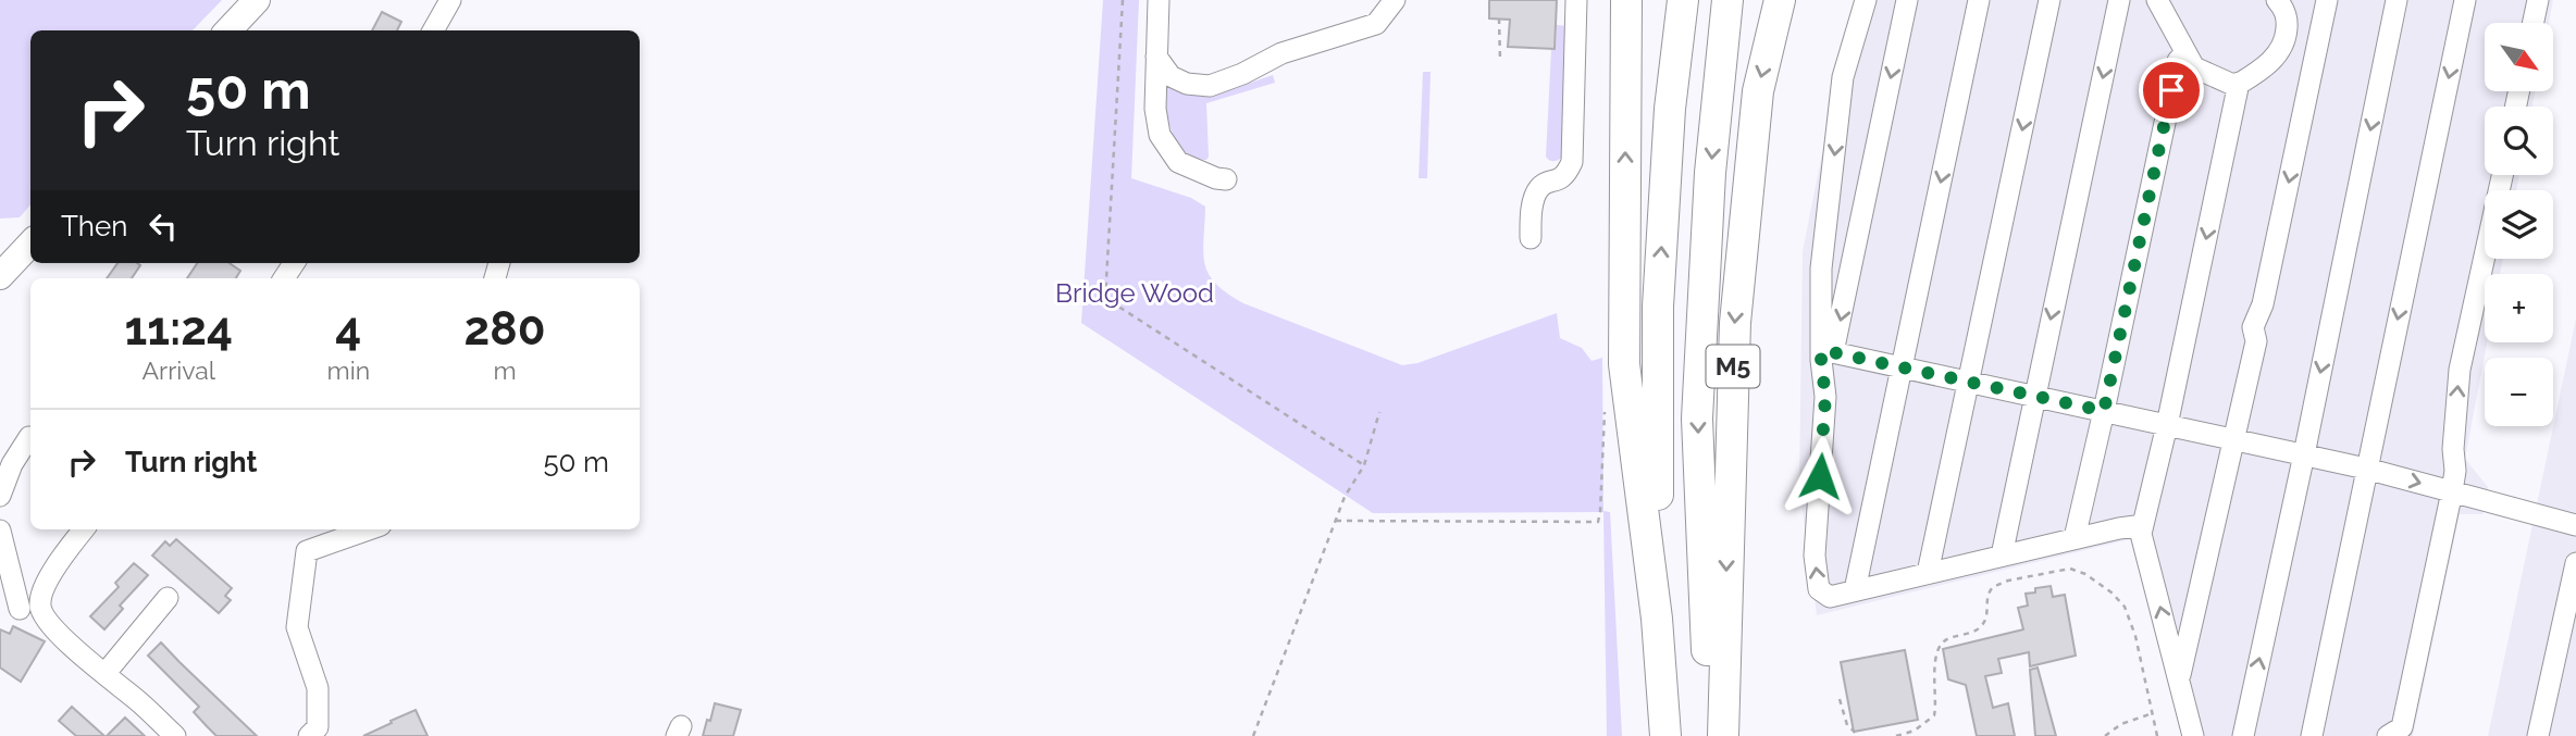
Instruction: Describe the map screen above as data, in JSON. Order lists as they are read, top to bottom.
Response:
{
  "streets": {
    "highway": ["M5"]
  },
  "parks": ["Bridge Wood"],
  "north": "bottom right",
  "page": {
    "map_buttons": ["+", "−"],
    "turn": ["50 m", "Turn right"],
    "then": "Then",
    "eta": [
      "11:24",
      "Arrival",
      "4",
      "min",
      "280",
      "m"
    ],
    "list": [
      {
        "name": "Turn right",
        "value": "50 m"
      }
    ]
  }
}
